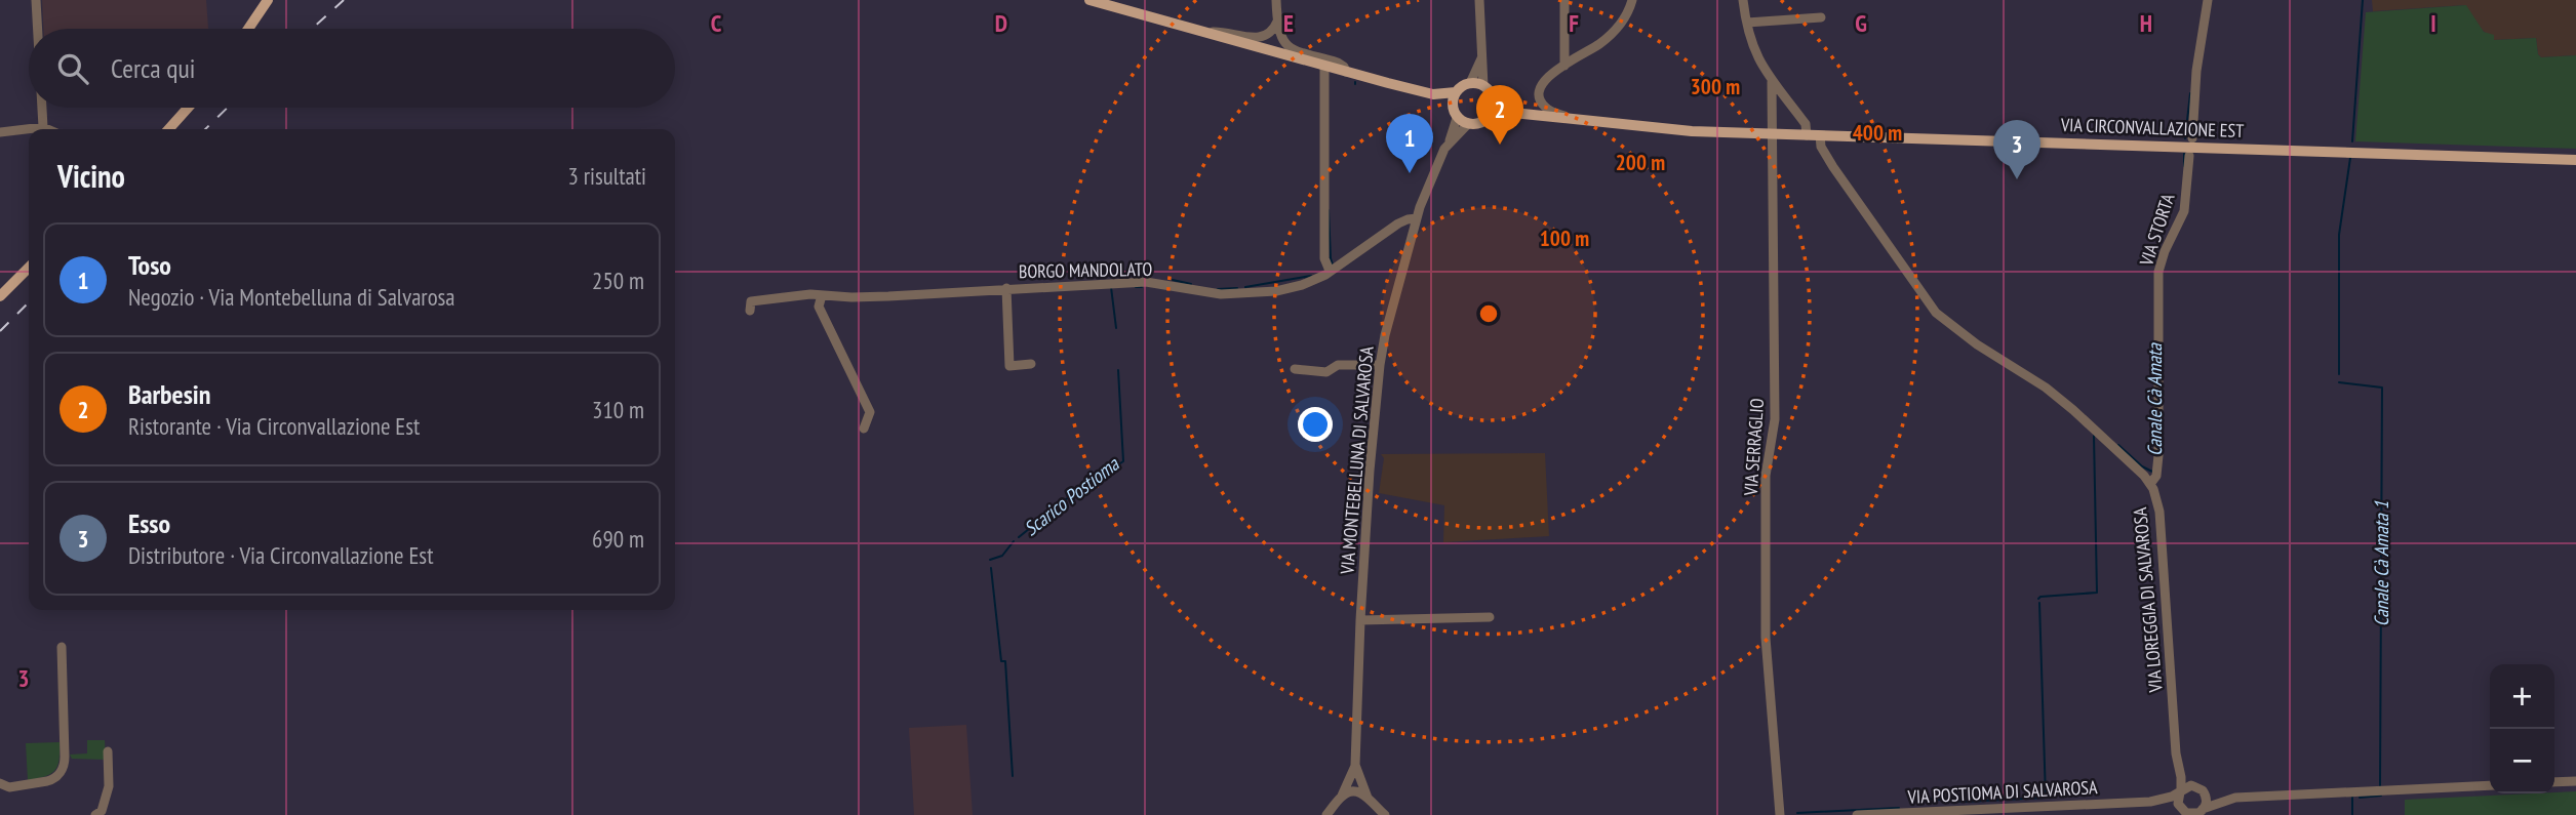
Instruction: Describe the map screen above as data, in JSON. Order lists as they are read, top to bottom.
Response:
{
  "streets": {
    "main road": ["VIA CIRCONVALLAZIONE EST"],
    "street": [
      "VIA STORTA",
      "BORGO MANDOLATO",
      "VIA SERRAGLIO",
      "VIA MONTEBELLUNA DI SALVAROSA",
      "VIA LOREGGIA DI SALVAROSA",
      "VIA POSTIOMA DI SALVAROSA"
    ]
  },
  "crossings": [
    ["VIA CIRCONVALLAZIONE EST", "VIA SERRAGLIO"],
    ["VIA CIRCONVALLAZIONE EST", "VIA LOREGGIA DI SALVAROSA"],
    ["VIA STORTA", "VIA LOREGGIA DI SALVAROSA"],
    ["BORGO MANDOLATO", "VIA MONTEBELLUNA DI SALVAROSA"],
    ["VIA LOREGGIA DI SALVAROSA", "VIA POSTIOMA DI SALVAROSA"]
  ],
  "water": ["Canale Cà Amata", "Scarico Postioma", "Canale Cà Amata 1"],
  "page": {
    "search": "Cerca qui",
    "pins": ["2", "1", "3"],
    "heading": ["Vicino", "3 risultati"],
    "list": [
      {
        "mark": "1",
        "name": "Toso",
        "note": "Negozio · Via Montebelluna di Salvarosa",
        "value": "250 m"
      },
      {
        "mark": "2",
        "name": "Barbesin",
        "note": "Ristorante · Via Circonvallazione Est",
        "value": "310 m"
      },
      {
        "mark": "3",
        "name": "Esso",
        "note": "Distributore · Via Circonvallazione Est",
        "value": "690 m"
      }
    ],
    "map_buttons": ["+", "−"]
  },
  "grid": {
    "columns": [
      "C",
      "D",
      "E",
      "F",
      "G",
      "H",
      "I"
    ],
    "rows": ["3"]
  },
  "rings": [
    "300 m",
    "400 m",
    "200 m",
    "100 m"
  ]
}
